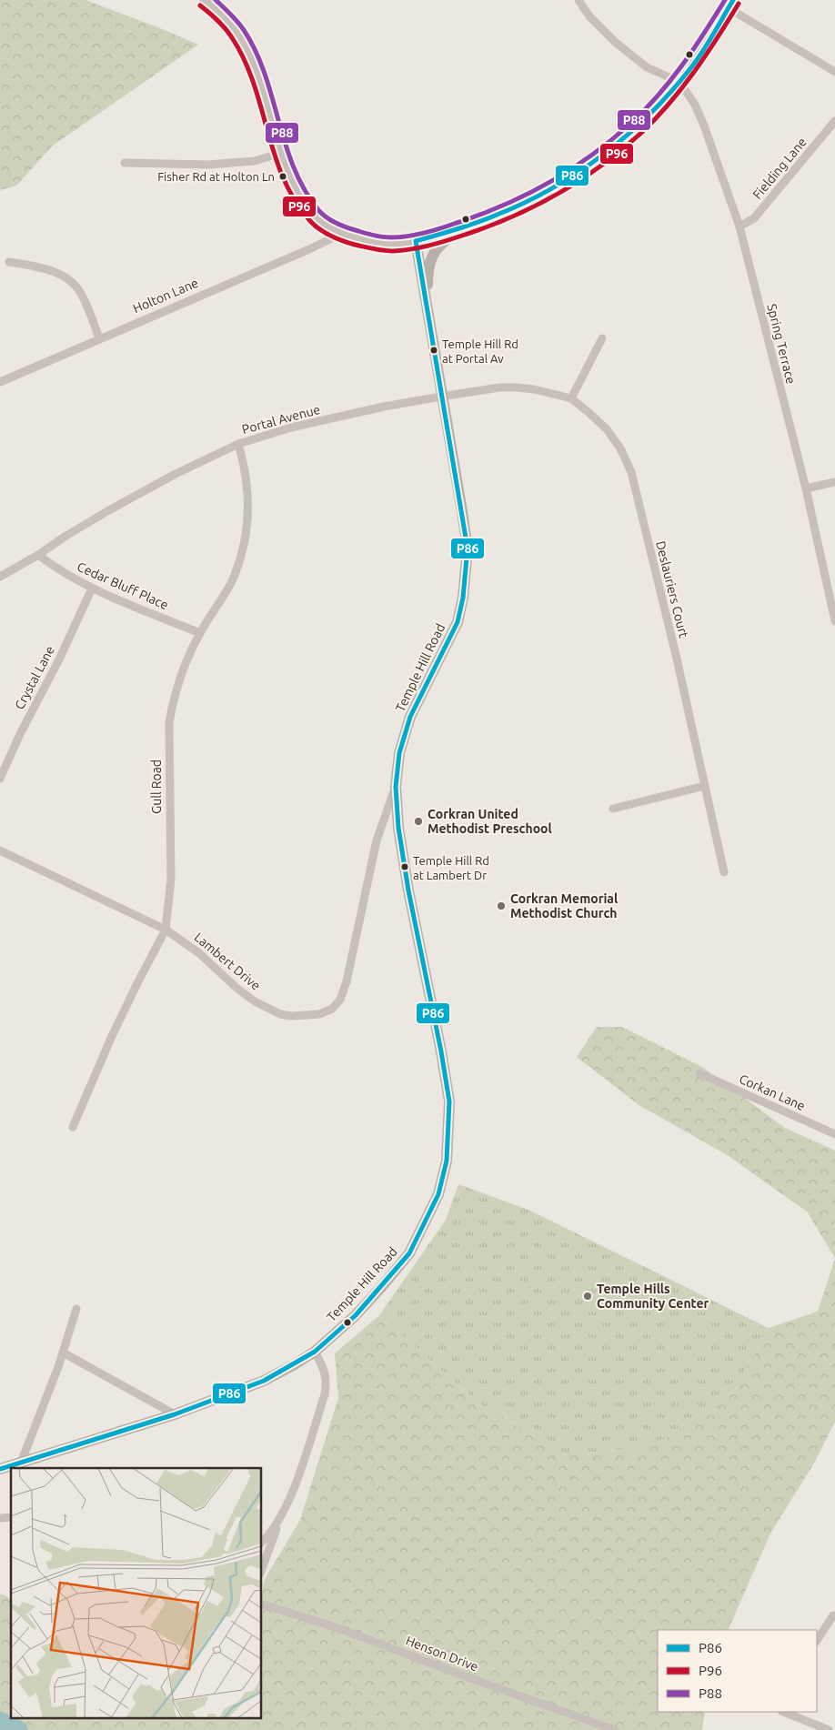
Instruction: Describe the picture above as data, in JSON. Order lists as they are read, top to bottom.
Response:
{
  "streets": {
    "main road": ["Temple Hill Road"],
    "street": [
      "Fielding Lane",
      "Holton Lane",
      "Spring Terrace",
      "Portal Avenue",
      "Cedar Bluff Place",
      "Deslauriers Court",
      "Crystal Lane",
      "Gull Road",
      "Lambert Drive",
      "Corkan Lane",
      "Henson Drive"
    ]
  },
  "crossings": [
    ["Fielding Lane", "Spring Terrace"],
    ["Portal Avenue", "Cedar Bluff Place"],
    ["Portal Avenue", "Deslauriers Court"],
    ["Portal Avenue", "Temple Hill Road"],
    ["Portal Avenue", "Gull Road"],
    ["Cedar Bluff Place", "Crystal Lane"],
    ["Cedar Bluff Place", "Gull Road"],
    ["Temple Hill Road", "Lambert Drive"],
    ["Gull Road", "Lambert Drive"]
  ],
  "places": [
    "Fisher Rd at Holton Ln",
    "Temple Hill Rd at Portal Av",
    "Corkran United Methodist Preschool",
    "Temple Hill Rd at Lambert Dr",
    "Corkran Memorial Methodist Church",
    "Temple Hills Community Center"
  ],
  "lines": ["transit line P86", "transit line P88", "transit line P96"],
  "legend": ["P86", "P96", "P88"]
}
